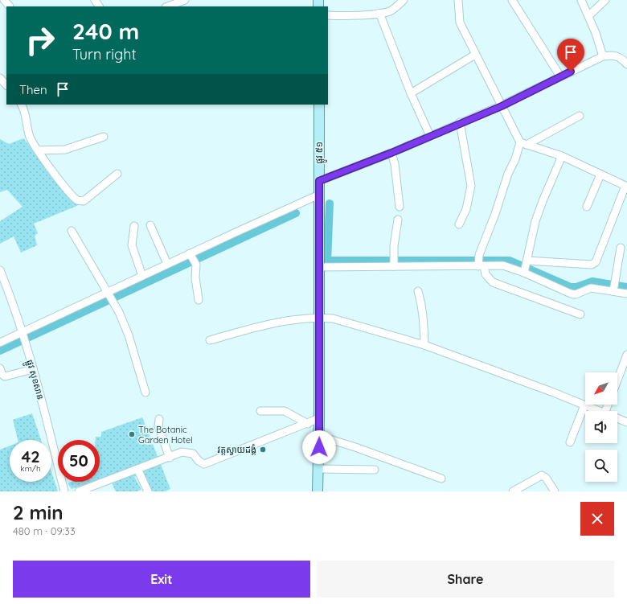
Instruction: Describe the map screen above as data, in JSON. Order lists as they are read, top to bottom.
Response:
{
  "streets": {
    "main road": ["ផ្លូវ ៥១"],
    "street": ["ផ្លូវ សុខសាន"]
  },
  "places": ["The Botanic Garden Hotel", "វត្តស្វាយដង្គំ"],
  "north": "bottom left",
  "page": {
    "turn": ["240 m", "Turn right"],
    "then": "Then",
    "speed": "42 km/h",
    "limit": "50",
    "heading": ["2 min", "480 m · 09:33"],
    "buttons": ["Exit", "Share"]
  }
}
